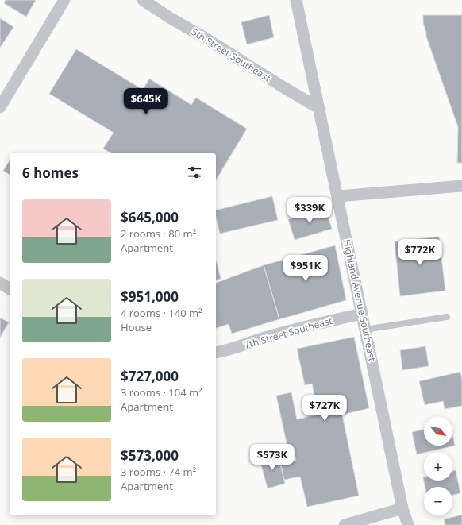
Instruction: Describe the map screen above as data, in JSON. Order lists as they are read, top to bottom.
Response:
{
  "streets": {
    "street": ["5th Street Southeast", "Highland Avenue Southeast", "7th Street Southeast"]
  },
  "crossings": [
    ["5th Street Southeast", "Highland Avenue Southeast"],
    ["Highland Avenue Southeast", "7th Street Southeast"]
  ],
  "north": "bottom right",
  "page": {
    "price": [
      "$645K",
      "$339K",
      "$772K",
      "$951K",
      "$727K",
      "$573K"
    ],
    "heading": "6 homes",
    "list": [
      {
        "name": "$645,000",
        "note": "2 rooms · 80 m² · Apartment"
      },
      {
        "name": "$951,000",
        "note": "4 rooms · 140 m² · House"
      },
      {
        "name": "$727,000",
        "note": "3 rooms · 104 m² · Apartment"
      },
      {
        "name": "$573,000",
        "note": "3 rooms · 74 m² · Apartment"
      }
    ],
    "map_buttons": ["+", "−"]
  }
}
